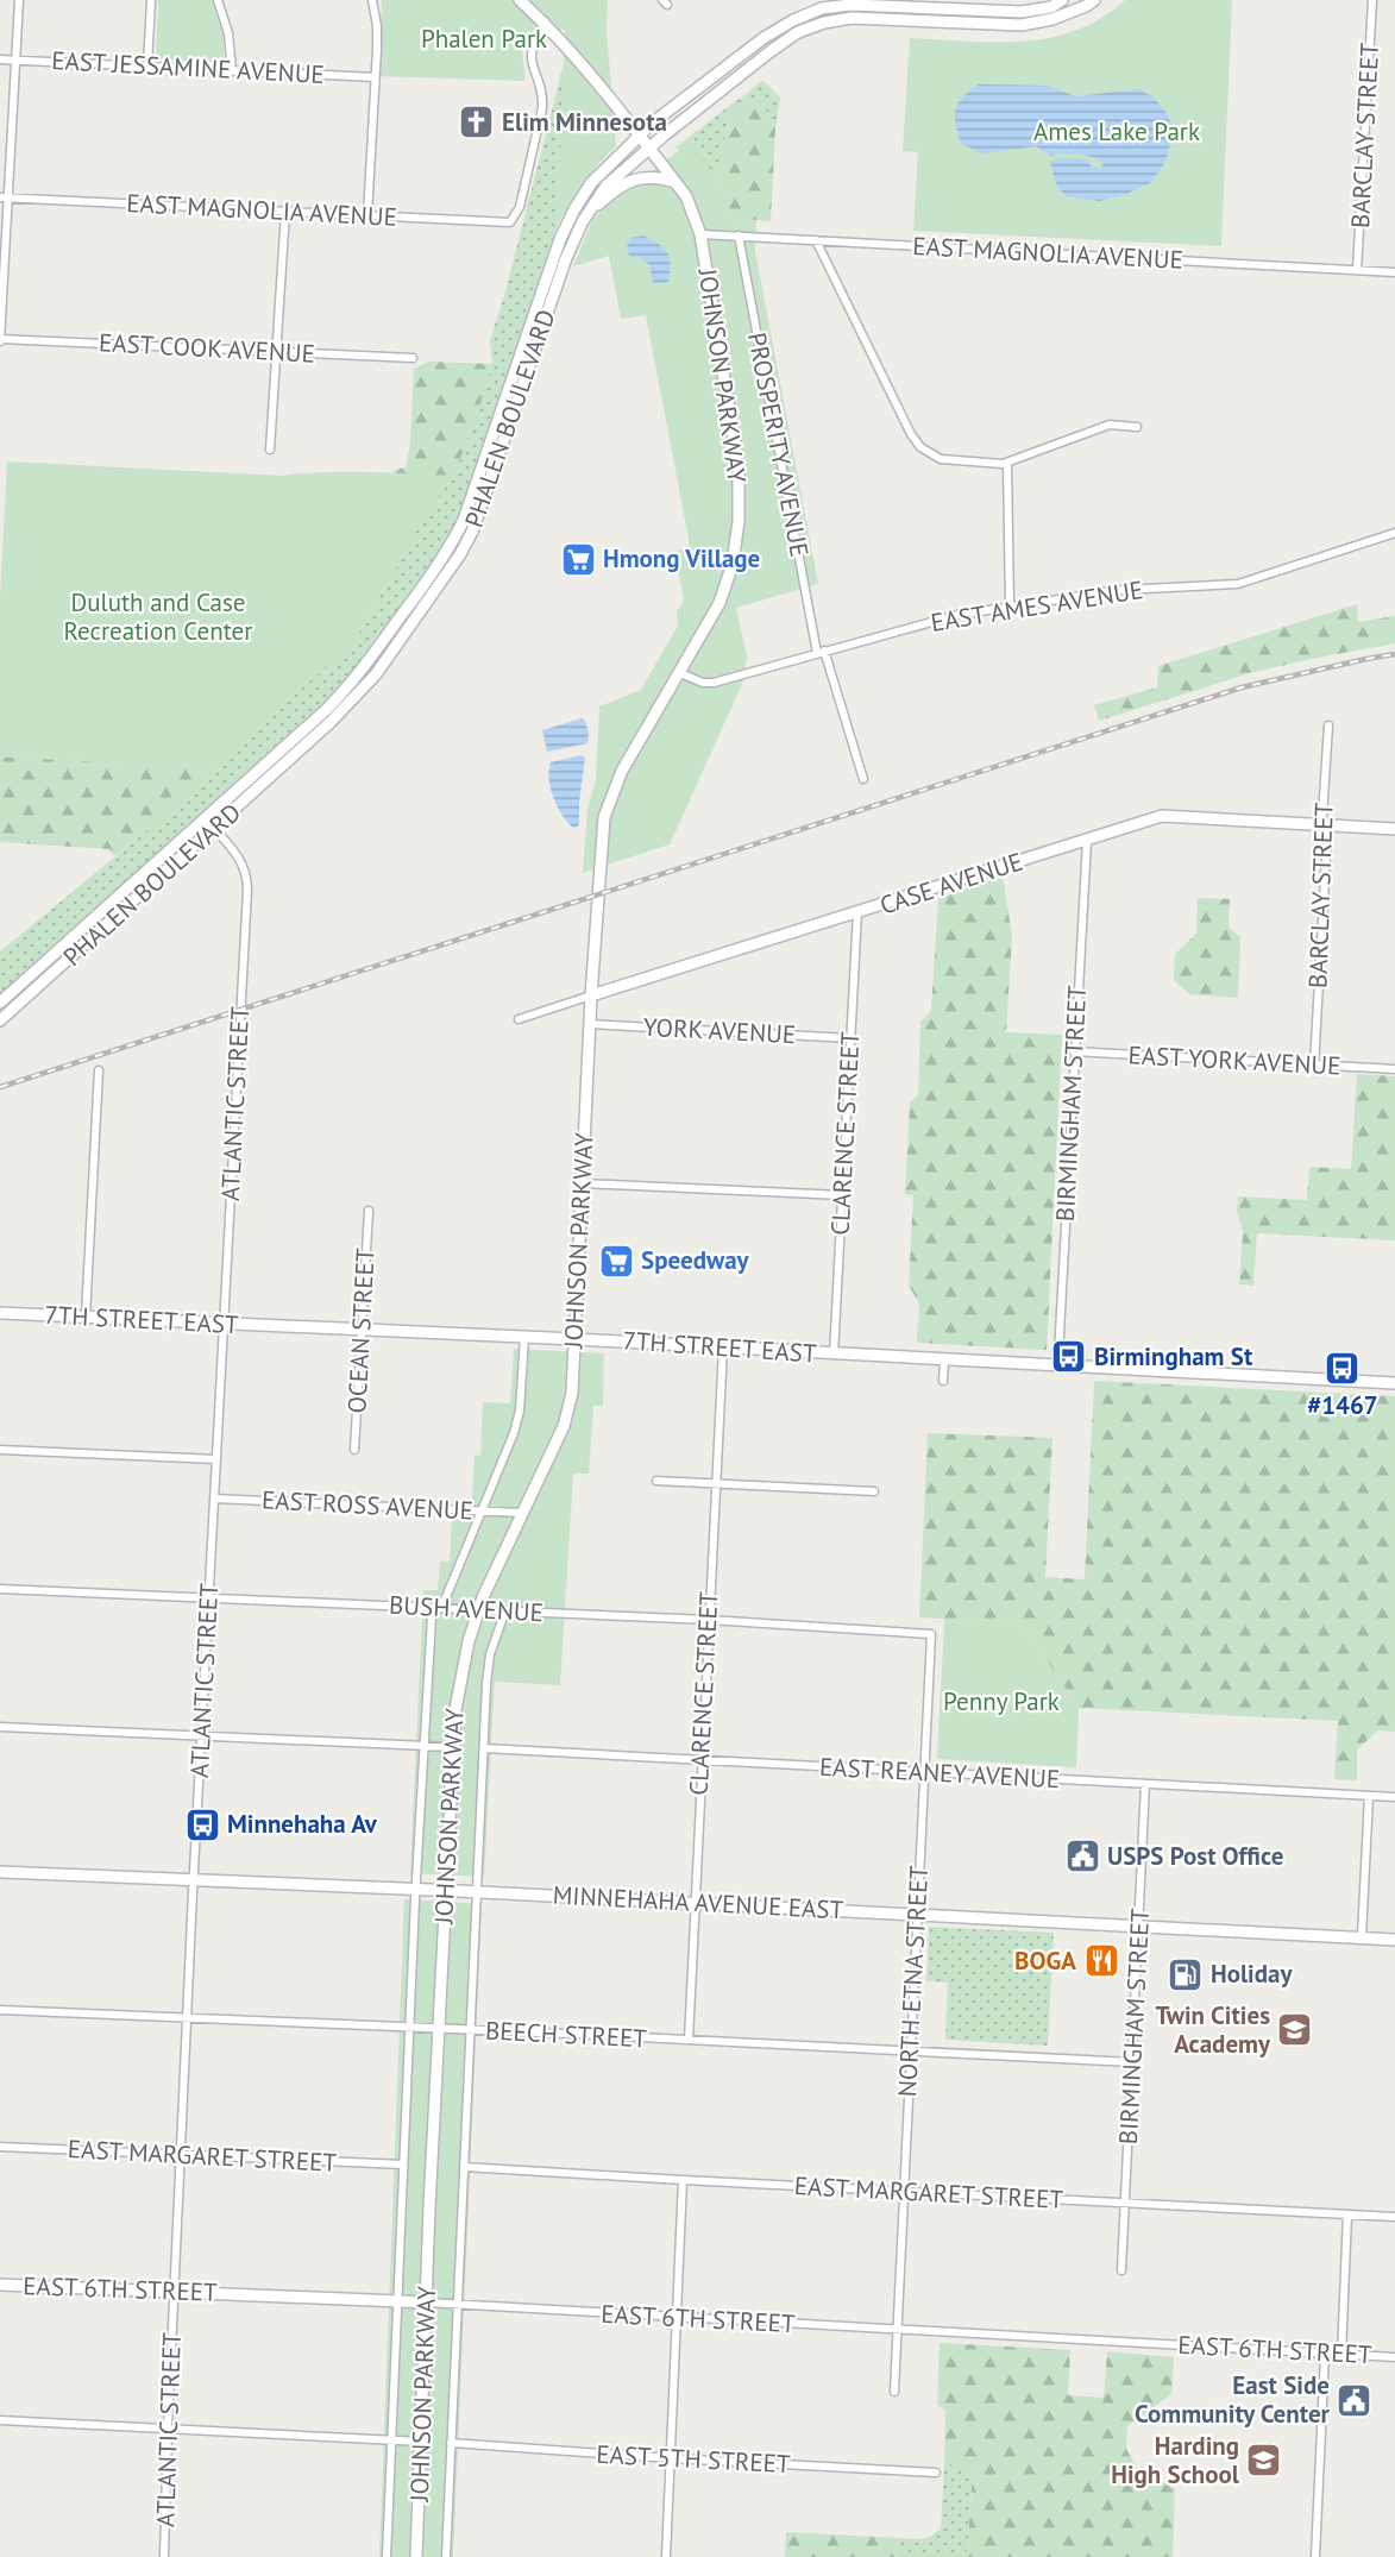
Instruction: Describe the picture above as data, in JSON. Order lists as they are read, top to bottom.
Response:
{
  "streets": {
    "street": [
      "EAST JESSAMINE AVENUE",
      "BARCLAY STREET",
      "EAST MAGNOLIA AVENUE",
      "EAST COOK AVENUE",
      "JOHNSON PARKWAY",
      "PHALEN BOULEVARD",
      "PROSPERITY AVENUE",
      "EAST AMES AVENUE",
      "CASE AVENUE",
      "YORK AVENUE",
      "EAST YORK AVENUE",
      "ATLANTIC STREET",
      "BIRMINGHAM STREET",
      "CLARENCE STREET",
      "7TH STREET EAST",
      "OCEAN STREET",
      "EAST ROSS AVENUE",
      "BUSH AVENUE",
      "EAST REANEY AVENUE",
      "MINNEHAHA AVENUE EAST",
      "NORTH ETNA STREET",
      "BEECH STREET",
      "EAST MARGARET STREET",
      "EAST 6TH STREET",
      "EAST 5TH STREET"
    ]
  },
  "crossings": [
    ["BARCLAY STREET", "EAST MAGNOLIA AVENUE"],
    ["BARCLAY STREET", "CASE AVENUE"],
    ["BARCLAY STREET", "EAST YORK AVENUE"],
    ["EAST MAGNOLIA AVENUE", "JOHNSON PARKWAY"],
    ["EAST MAGNOLIA AVENUE", "PROSPERITY AVENUE"],
    ["JOHNSON PARKWAY", "PHALEN BOULEVARD"],
    ["JOHNSON PARKWAY", "EAST AMES AVENUE"],
    ["JOHNSON PARKWAY", "CASE AVENUE"],
    ["JOHNSON PARKWAY", "YORK AVENUE"],
    ["JOHNSON PARKWAY", "7TH STREET EAST"],
    ["JOHNSON PARKWAY", "EAST ROSS AVENUE"],
    ["JOHNSON PARKWAY", "BUSH AVENUE"],
    ["JOHNSON PARKWAY", "EAST REANEY AVENUE"],
    ["JOHNSON PARKWAY", "MINNEHAHA AVENUE EAST"],
    ["JOHNSON PARKWAY", "BEECH STREET"],
    ["JOHNSON PARKWAY", "EAST MARGARET STREET"],
    ["JOHNSON PARKWAY", "EAST 6TH STREET"],
    ["JOHNSON PARKWAY", "EAST 5TH STREET"],
    ["PHALEN BOULEVARD", "ATLANTIC STREET"],
    ["PROSPERITY AVENUE", "EAST AMES AVENUE"],
    ["CASE AVENUE", "BIRMINGHAM STREET"],
    ["CASE AVENUE", "CLARENCE STREET"],
    ["YORK AVENUE", "CLARENCE STREET"],
    ["EAST YORK AVENUE", "BIRMINGHAM STREET"],
    ["ATLANTIC STREET", "7TH STREET EAST"],
    ["ATLANTIC STREET", "EAST ROSS AVENUE"],
    ["ATLANTIC STREET", "BUSH AVENUE"],
    ["ATLANTIC STREET", "MINNEHAHA AVENUE EAST"],
    ["ATLANTIC STREET", "BEECH STREET"],
    ["ATLANTIC STREET", "EAST MARGARET STREET"],
    ["ATLANTIC STREET", "EAST 6TH STREET"],
    ["BIRMINGHAM STREET", "7TH STREET EAST"],
    ["BIRMINGHAM STREET", "EAST REANEY AVENUE"],
    ["BIRMINGHAM STREET", "MINNEHAHA AVENUE EAST"],
    ["BIRMINGHAM STREET", "BEECH STREET"],
    ["BIRMINGHAM STREET", "EAST MARGARET STREET"],
    ["CLARENCE STREET", "7TH STREET EAST"],
    ["CLARENCE STREET", "BUSH AVENUE"],
    ["CLARENCE STREET", "EAST REANEY AVENUE"],
    ["CLARENCE STREET", "MINNEHAHA AVENUE EAST"],
    ["CLARENCE STREET", "BEECH STREET"],
    ["7TH STREET EAST", "OCEAN STREET"],
    ["BUSH AVENUE", "NORTH ETNA STREET"],
    ["EAST REANEY AVENUE", "NORTH ETNA STREET"],
    ["MINNEHAHA AVENUE EAST", "NORTH ETNA STREET"],
    ["NORTH ETNA STREET", "BEECH STREET"],
    ["NORTH ETNA STREET", "EAST MARGARET STREET"],
    ["NORTH ETNA STREET", "EAST 6TH STREET"]
  ],
  "parks": [
    "Phalen Park",
    "Ames Lake Park",
    "Duluth and Case Recreation Center",
    "Penny Park"
  ],
  "places": {
    "church": ["Elim Minnesota"],
    "supermarket": ["Hmong Village", "Speedway"],
    "bus stop": ["Birmingham St", "#1467", "Minnehaha Av"],
    "public building": ["USPS Post Office", "East Side Community Center"],
    "restaurant": ["BOGA"],
    "fuel station": ["Holiday"],
    "school or university": ["Twin Cities Academy", "Harding High School"]
  }
}
